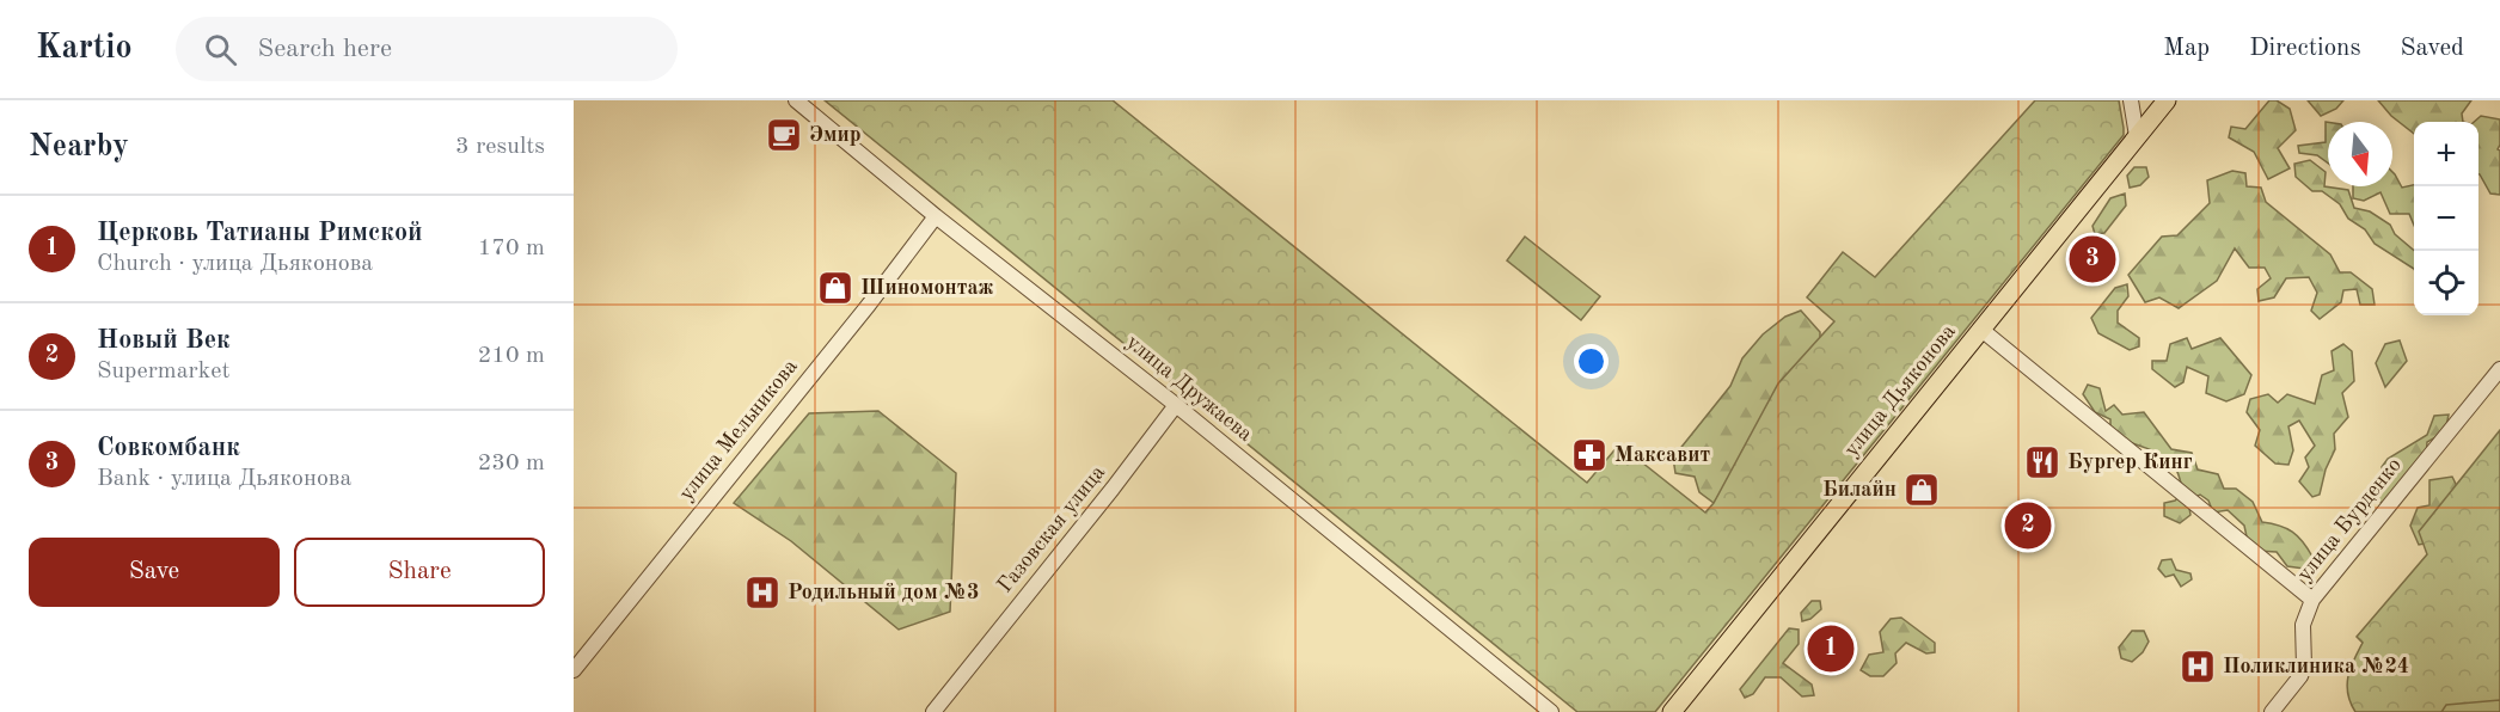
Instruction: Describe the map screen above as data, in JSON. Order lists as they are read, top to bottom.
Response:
{
  "streets": {
    "main road": ["улица Дьяконова"],
    "street": [
      "улица Дружаева",
      "улица Мельникова",
      "улица Бурденко",
      "Газовская улица"
    ]
  },
  "crossings": [
    ["улица Дружаева", "улица Мельникова"],
    ["улица Дружаева", "Газовская улица"]
  ],
  "places": {
    "cafe": ["Эмир"],
    "shop": ["Шиномонтаж", "Билайн"],
    "pharmacy": ["Максавит"],
    "restaurant": ["Бургер Кинг"],
    "hospital": ["Родильный дом №3", "Поликлиника №24"]
  },
  "north": "bottom",
  "page": {
    "header": "Kartio",
    "search": "Search here",
    "nav": ["Map", "Directions", "Saved"],
    "heading": ["Nearby", "3 results"],
    "map_buttons": ["+", "−"],
    "list": [
      {
        "mark": "1",
        "name": "Церковь Татианы Римской",
        "note": "Church · улица Дьяконова",
        "value": "170 m"
      },
      {
        "mark": "2",
        "name": "Новый Век",
        "note": "Supermarket",
        "value": "210 m"
      },
      {
        "mark": "3",
        "name": "Совкомбанк",
        "note": "Bank · улица Дьяконова",
        "value": "230 m"
      }
    ],
    "pins": ["3", "2", "1"],
    "buttons": ["Save", "Share"]
  }
}
